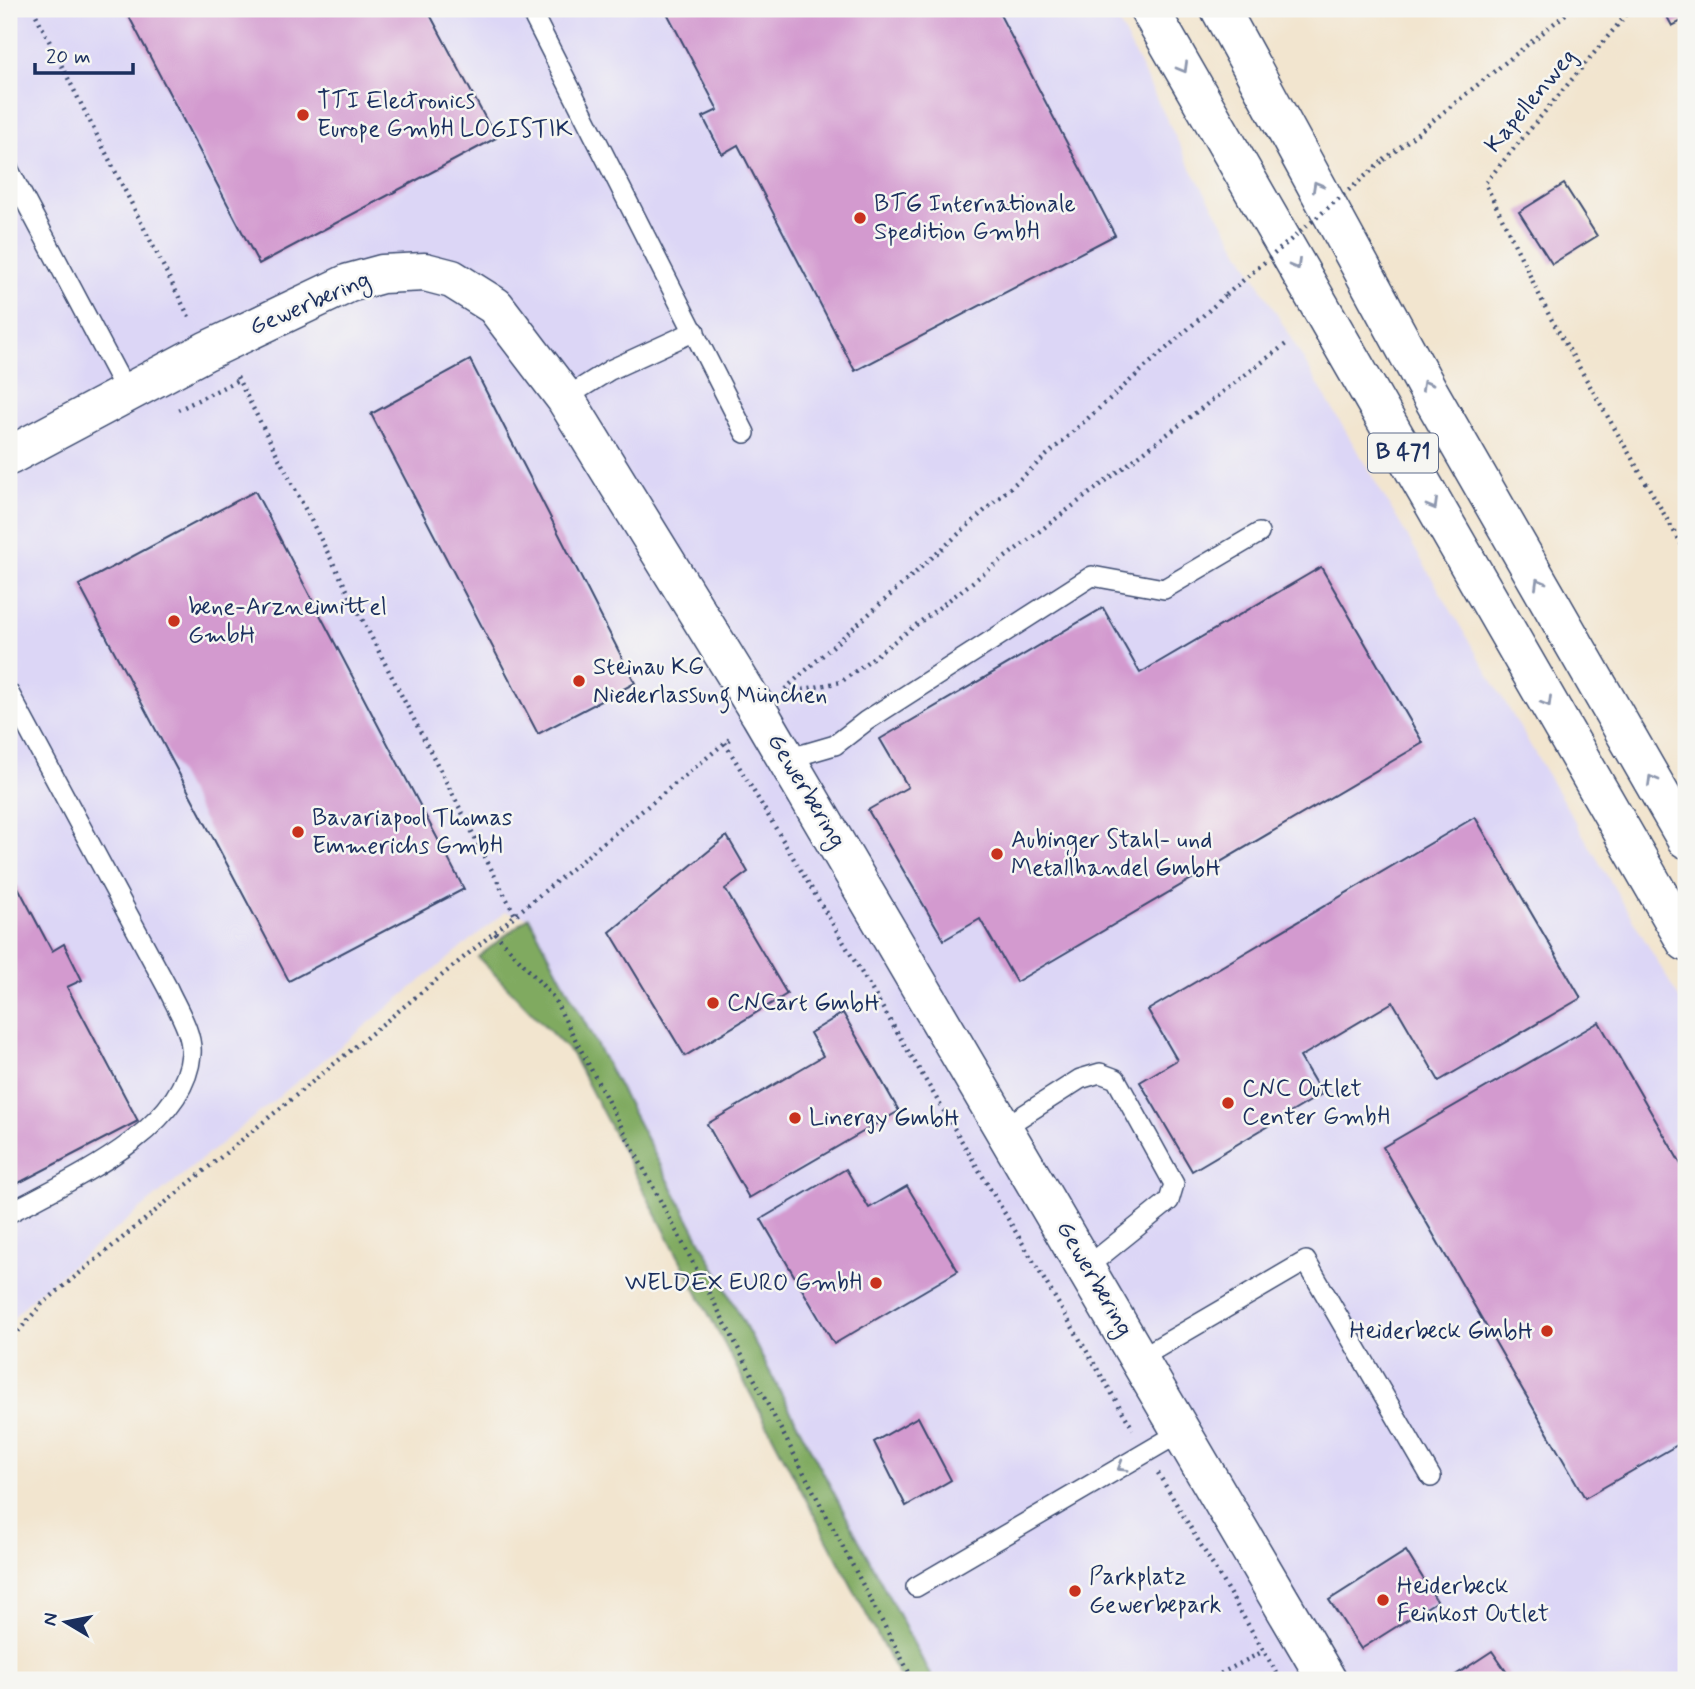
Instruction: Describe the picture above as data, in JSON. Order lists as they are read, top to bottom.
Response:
{
  "streets": {
    "main road": ["Gewerbering", "B 471"],
    "path": ["Kapellenweg"]
  },
  "places": [
    "TTI Electronics Europe GmbH LOGISTIK",
    "BTG Internationale Spedition GmbH",
    "bene-Arzneimittel GmbH",
    "Steinau KG Niederlassung München",
    "Bavariapool Thomas Emmerichs GmbH",
    "Aubinger Stahl- und Metallhandel GmbH",
    "CNCart GmbH",
    "CNC Outlet Center GmbH",
    "Linergy GmbH",
    "WELDEX EURO GmbH",
    "Heiderbeck GmbH",
    "Parkplatz Gewerbepark",
    "Heiderbeck Feinkost Outlet"
  ],
  "scale_bar": "20 m",
  "north": "left"
}
